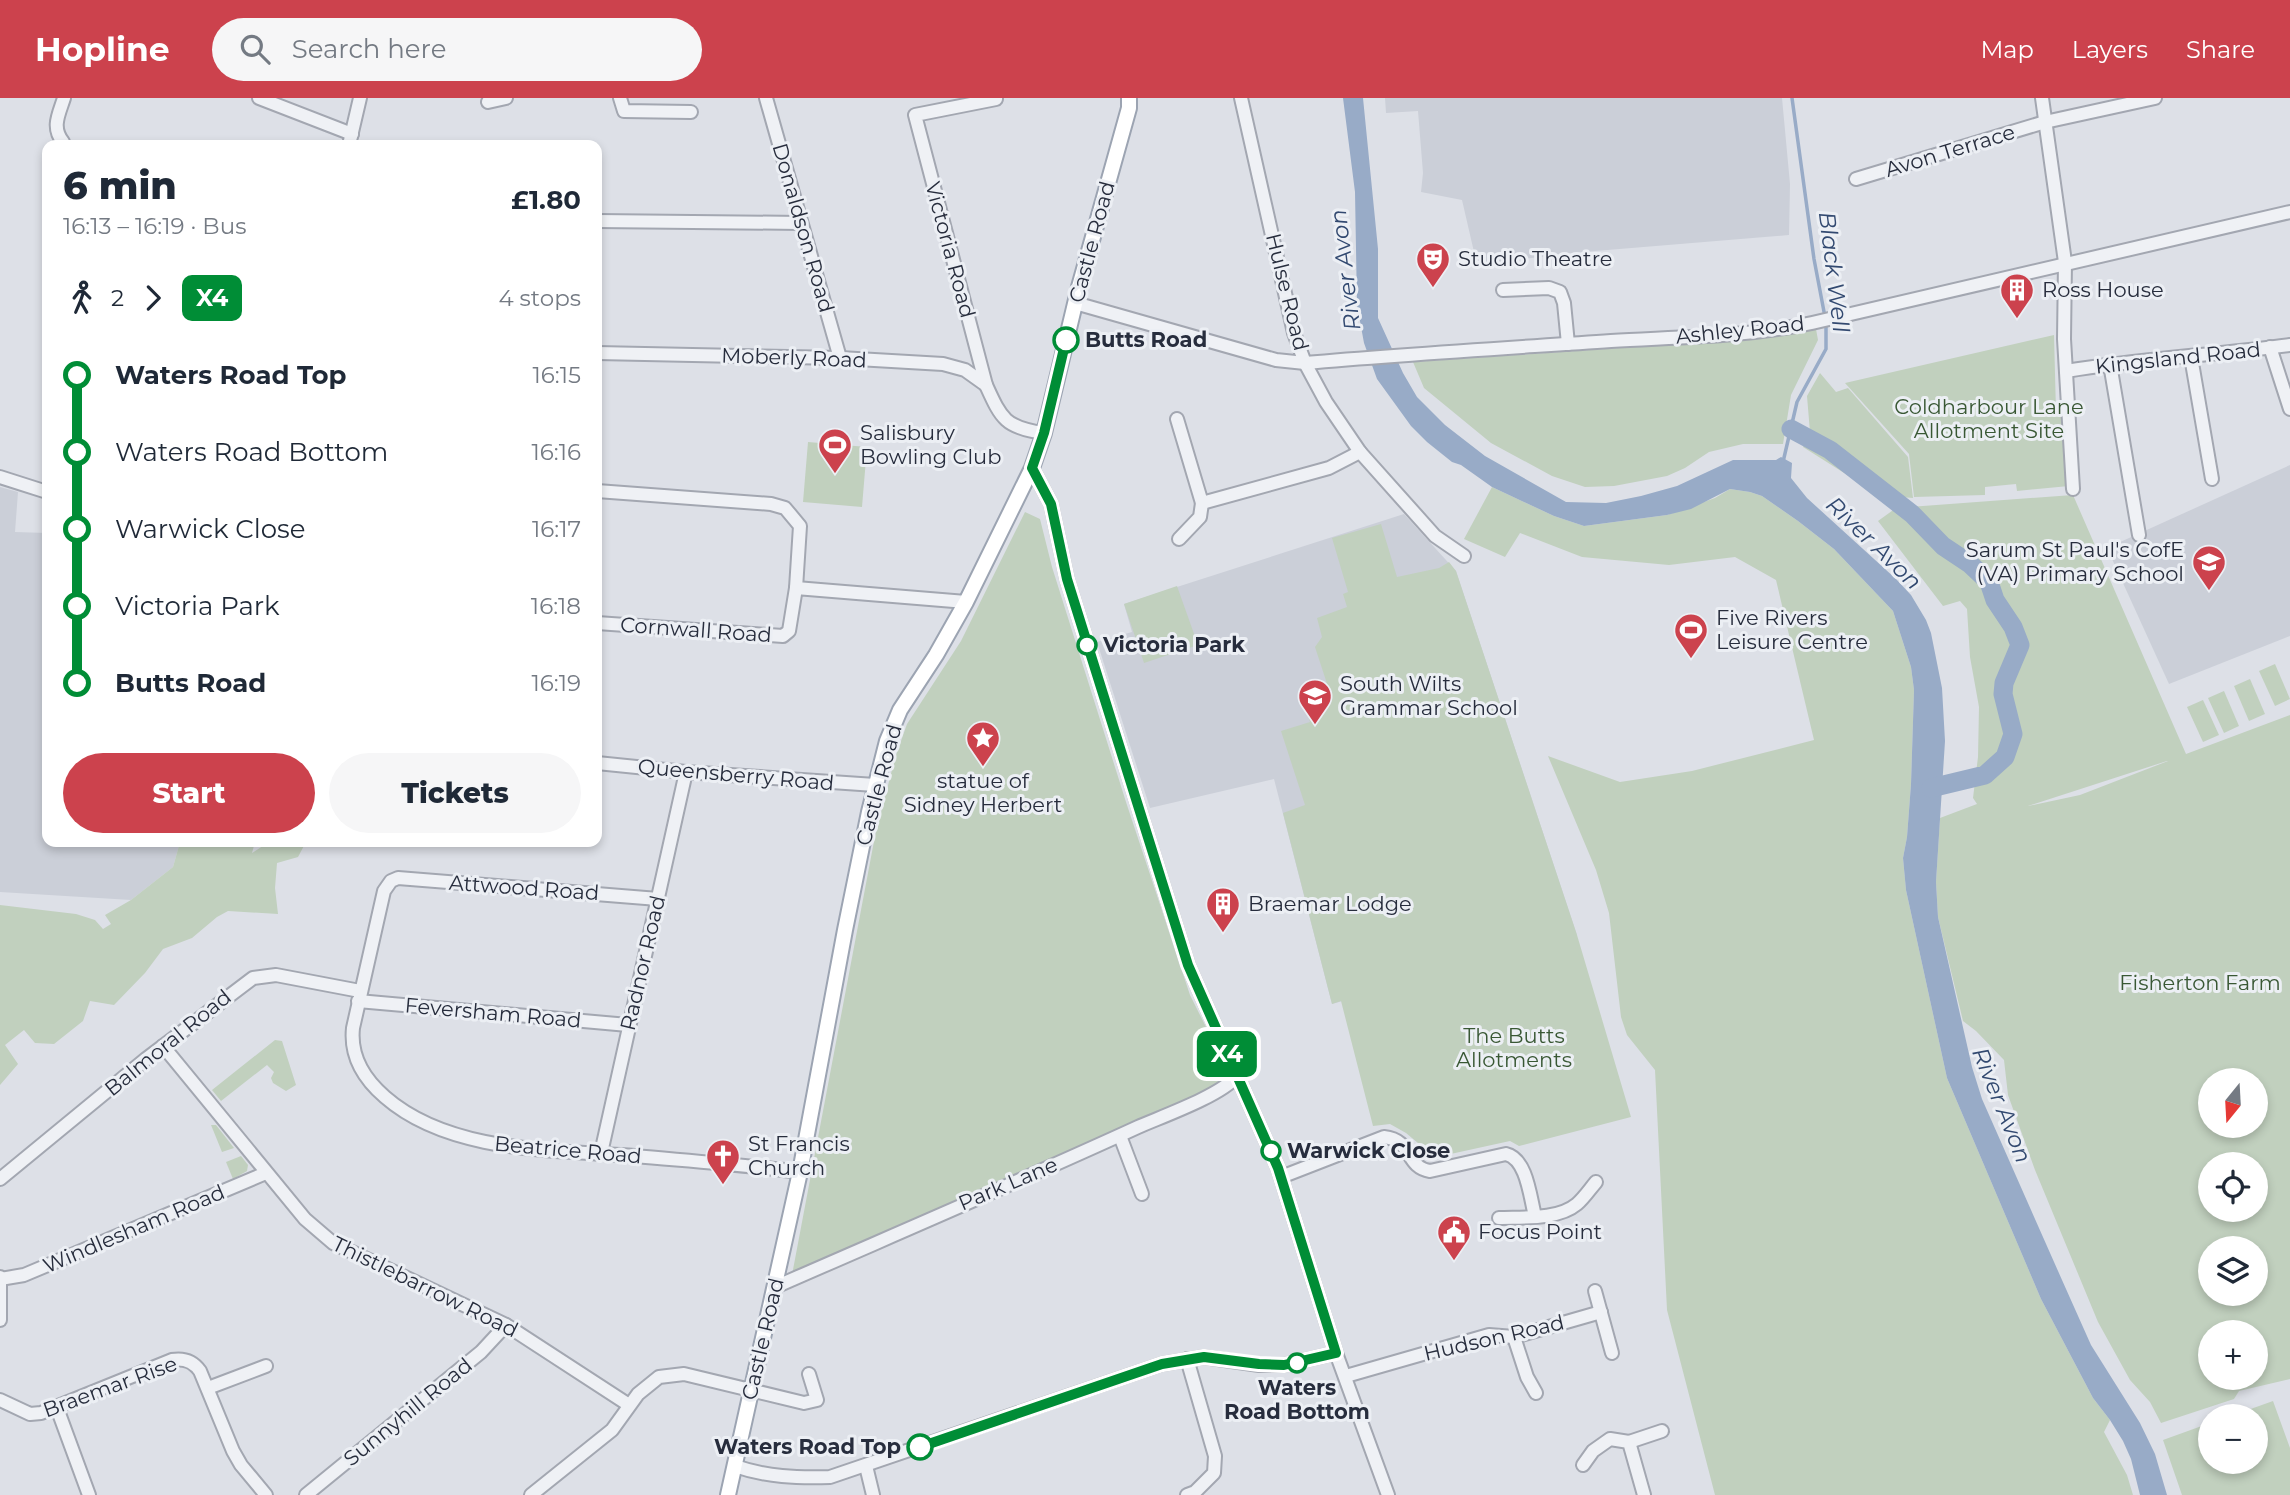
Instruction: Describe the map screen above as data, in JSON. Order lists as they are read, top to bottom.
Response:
{
  "streets": {
    "main road": ["Castle Road"],
    "street": [
      "Avon Terrace",
      "Donaldson Road",
      "Victoria Road",
      "Hulse Road",
      "Ashley Road",
      "Moberly Road",
      "Kingsland Road",
      "Cornwall Road",
      "Queensberry Road",
      "Attwood Road",
      "Radnor Road",
      "Feversham Road",
      "Balmoral Road",
      "Beatrice Road",
      "Park Lane",
      "Windlesham Road",
      "Thistlebarrow Road",
      "Hudson Road",
      "Braemar Rise",
      "Sunnyhill Road"
    ]
  },
  "crossings": [
    ["Donaldson Road", "Moberly Road"],
    ["Castle Road", "Victoria Road"],
    ["Castle Road", "Queensberry Road"],
    ["Castle Road", "Beatrice Road"],
    ["Castle Road", "Park Lane"],
    ["Victoria Road", "Moberly Road"],
    ["Hulse Road", "Ashley Road"],
    ["Queensberry Road", "Radnor Road"],
    ["Attwood Road", "Radnor Road"],
    ["Attwood Road", "Feversham Road"],
    ["Attwood Road", "Balmoral Road"],
    ["Attwood Road", "Beatrice Road"],
    ["Radnor Road", "Feversham Road"],
    ["Radnor Road", "Beatrice Road"],
    ["Feversham Road", "Balmoral Road"],
    ["Feversham Road", "Beatrice Road"],
    ["Balmoral Road", "Beatrice Road"],
    ["Balmoral Road", "Thistlebarrow Road"],
    ["Windlesham Road", "Thistlebarrow Road"],
    ["Thistlebarrow Road", "Sunnyhill Road"]
  ],
  "water": ["River Avon", "Black Well"],
  "parks": ["Coldharbour Lane Allotment Site", "Fisherton Farm", "The Butts Allotments"],
  "places": {
    "theatre": ["Studio Theatre"],
    "building": ["Ross House", "Braemar Lodge"],
    "other": [
      "Butts Road",
      "Victoria Park",
      "Warwick Close",
      "Waters Road Bottom",
      "Waters Road Top"
    ],
    "sports": ["Salisbury Bowling Club", "Five Rivers Leisure Centre"],
    "school or university": ["Sarum St Paul's CofE (VA) Primary School", "South Wilts Grammar School"],
    "place": ["statue of Sidney Herbert"],
    "church": ["St Francis Church"],
    "public building": ["Focus Point"]
  },
  "lines": ["bus line X4"],
  "north": "bottom",
  "page": {
    "header": "Hopline",
    "search": "Search here",
    "nav": ["Map", "Layers", "Share"],
    "on_map": "X4",
    "heading": ["6 min", "16:13 – 16:19 · Bus", "£1.80"],
    "legs": ["2", "X4", "4 stops"],
    "list": [
      {
        "name": "Waters Road Top",
        "value": "16:15"
      },
      {
        "name": "Waters Road Bottom",
        "value": "16:16"
      },
      {
        "name": "Warwick Close",
        "value": "16:17"
      },
      {
        "name": "Victoria Park",
        "value": "16:18"
      },
      {
        "name": "Butts Road",
        "value": "16:19"
      }
    ],
    "buttons": ["Start", "Tickets"],
    "map_buttons": ["+", "−"]
  }
}
